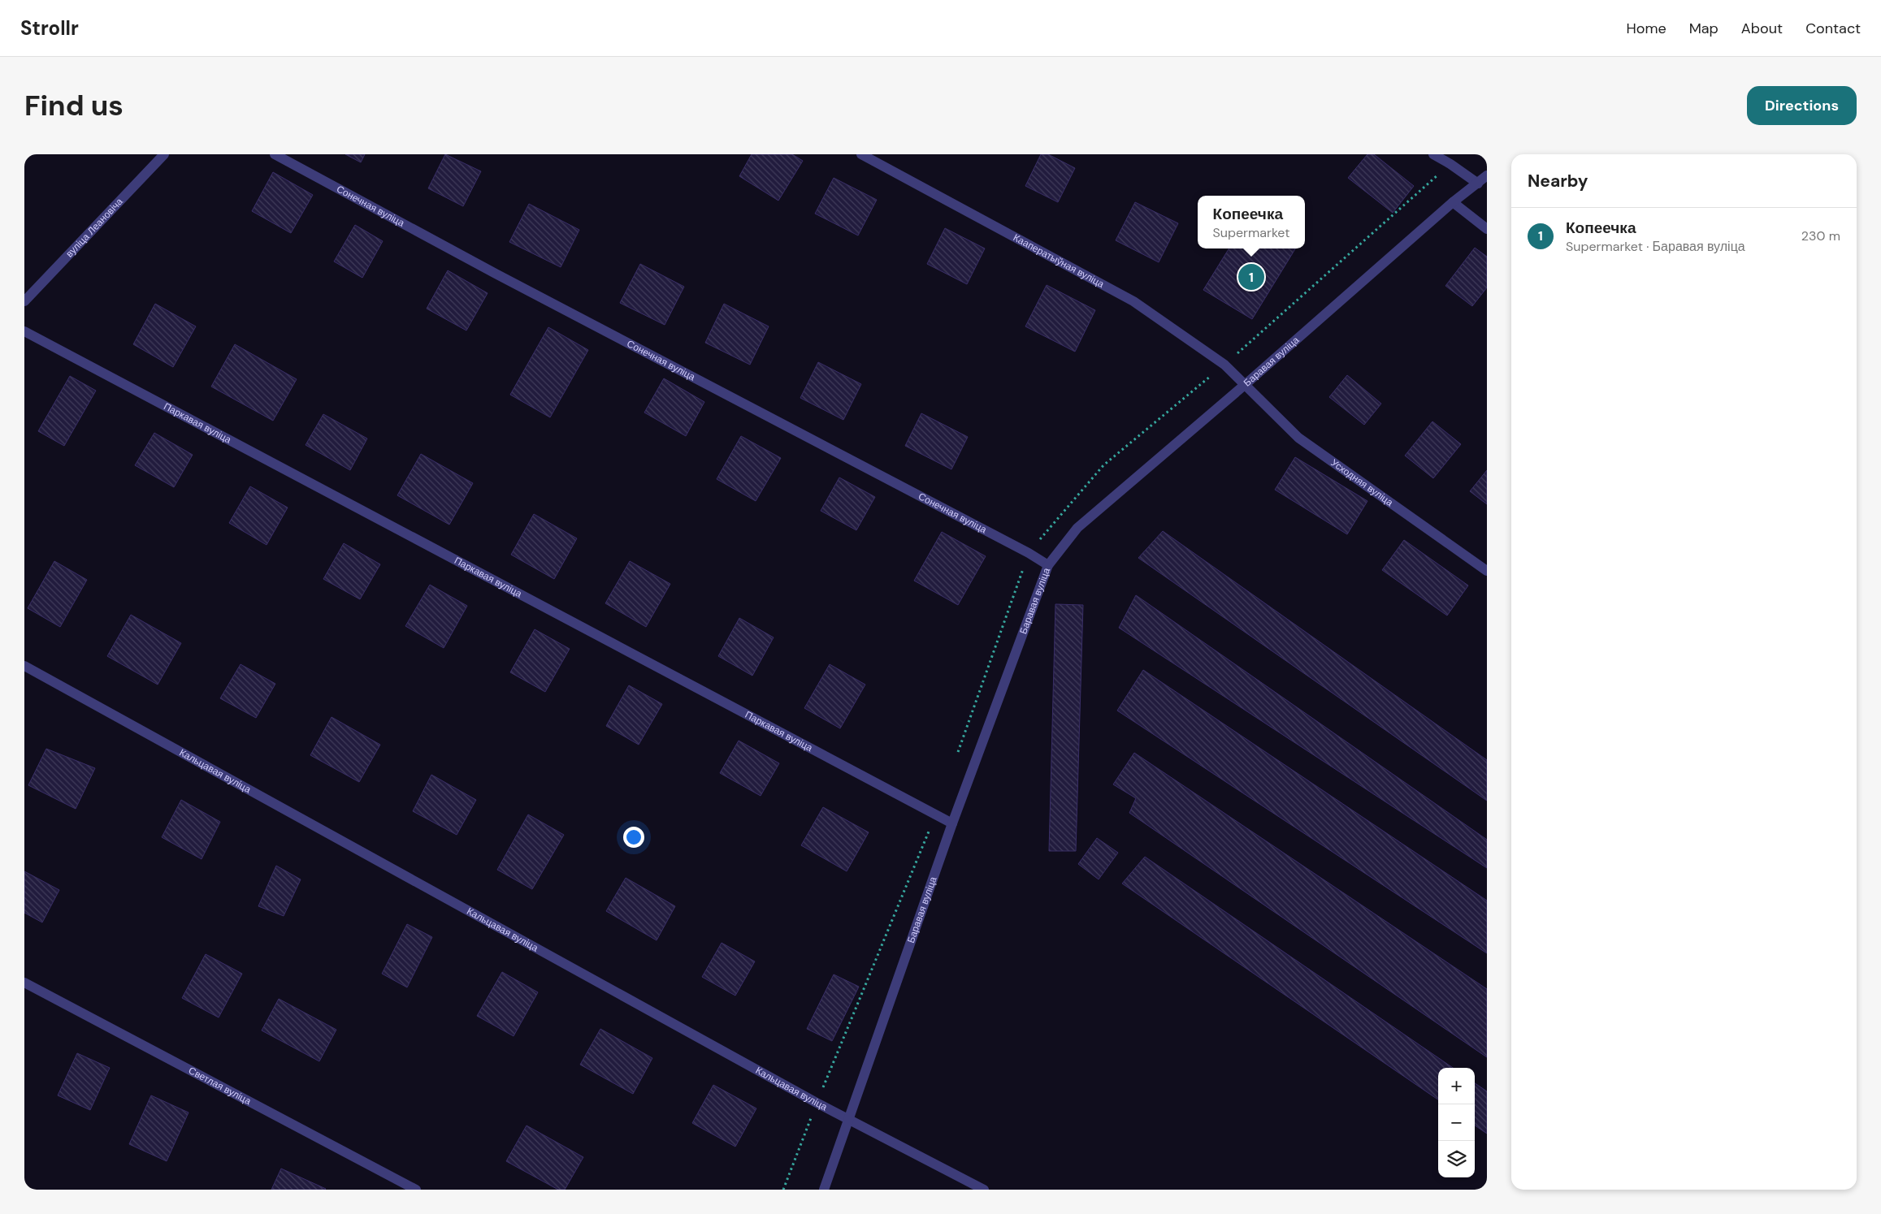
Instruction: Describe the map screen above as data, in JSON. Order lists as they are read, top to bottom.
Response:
{
  "streets": {
    "street": [
      "Сонечная вуліца",
      "вуліца Леановіча",
      "Кааператыўная вуліца",
      "Баравая вуліца",
      "Паркавая вуліца",
      "Усходняя вуліца",
      "Кальцавая вуліца",
      "Светлая вуліца"
    ]
  },
  "crossings": [
    ["Сонечная вуліца", "Баравая вуліца"],
    ["Кааператыўная вуліца", "Баравая вуліца"],
    ["Кааператыўная вуліца", "Усходняя вуліца"],
    ["Баравая вуліца", "Паркавая вуліца"],
    ["Баравая вуліца", "Усходняя вуліца"],
    ["Баравая вуліца", "Кальцавая вуліца"]
  ],
  "page": {
    "header": "Strollr",
    "nav": [
      "Home",
      "Map",
      "About",
      "Contact"
    ],
    "buttons": "Directions",
    "title": "Find us",
    "heading": "Nearby",
    "popup": ["Копеечка", "Supermarket"],
    "list": [
      {
        "mark": "1",
        "name": "Копеечка",
        "note": "Supermarket · Баравая вуліца",
        "value": "230 m"
      }
    ],
    "pins": "1",
    "map_buttons": ["+", "−"]
  }
}
